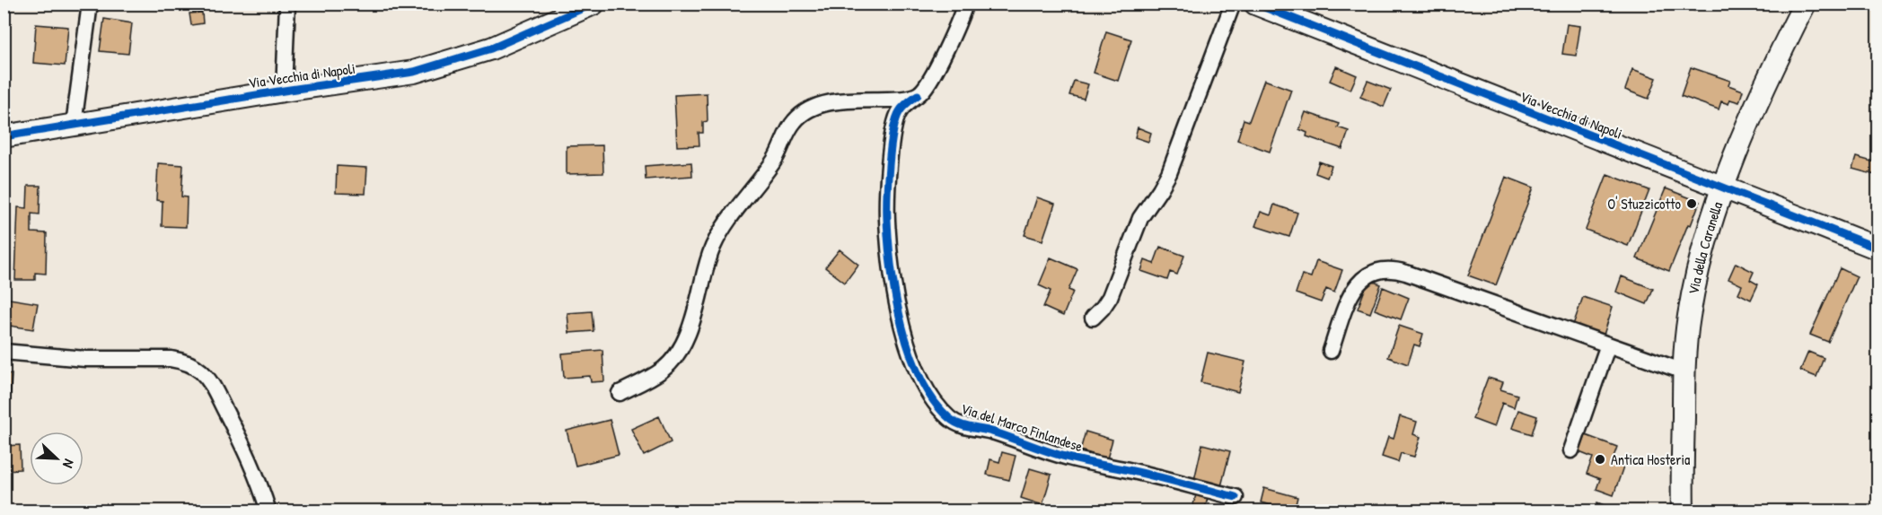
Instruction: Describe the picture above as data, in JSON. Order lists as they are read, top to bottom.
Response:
{
  "streets": {
    "street": ["Via Vecchia di Napoli", "Via della Caranella", "Via del Marco Finlandese"]
  },
  "crossings": [
    ["Via Vecchia di Napoli", "Via della Caranella"]
  ],
  "places": ["O' Stuzzicotto", "Antica Hosteria"],
  "north": "bottom right"
}
